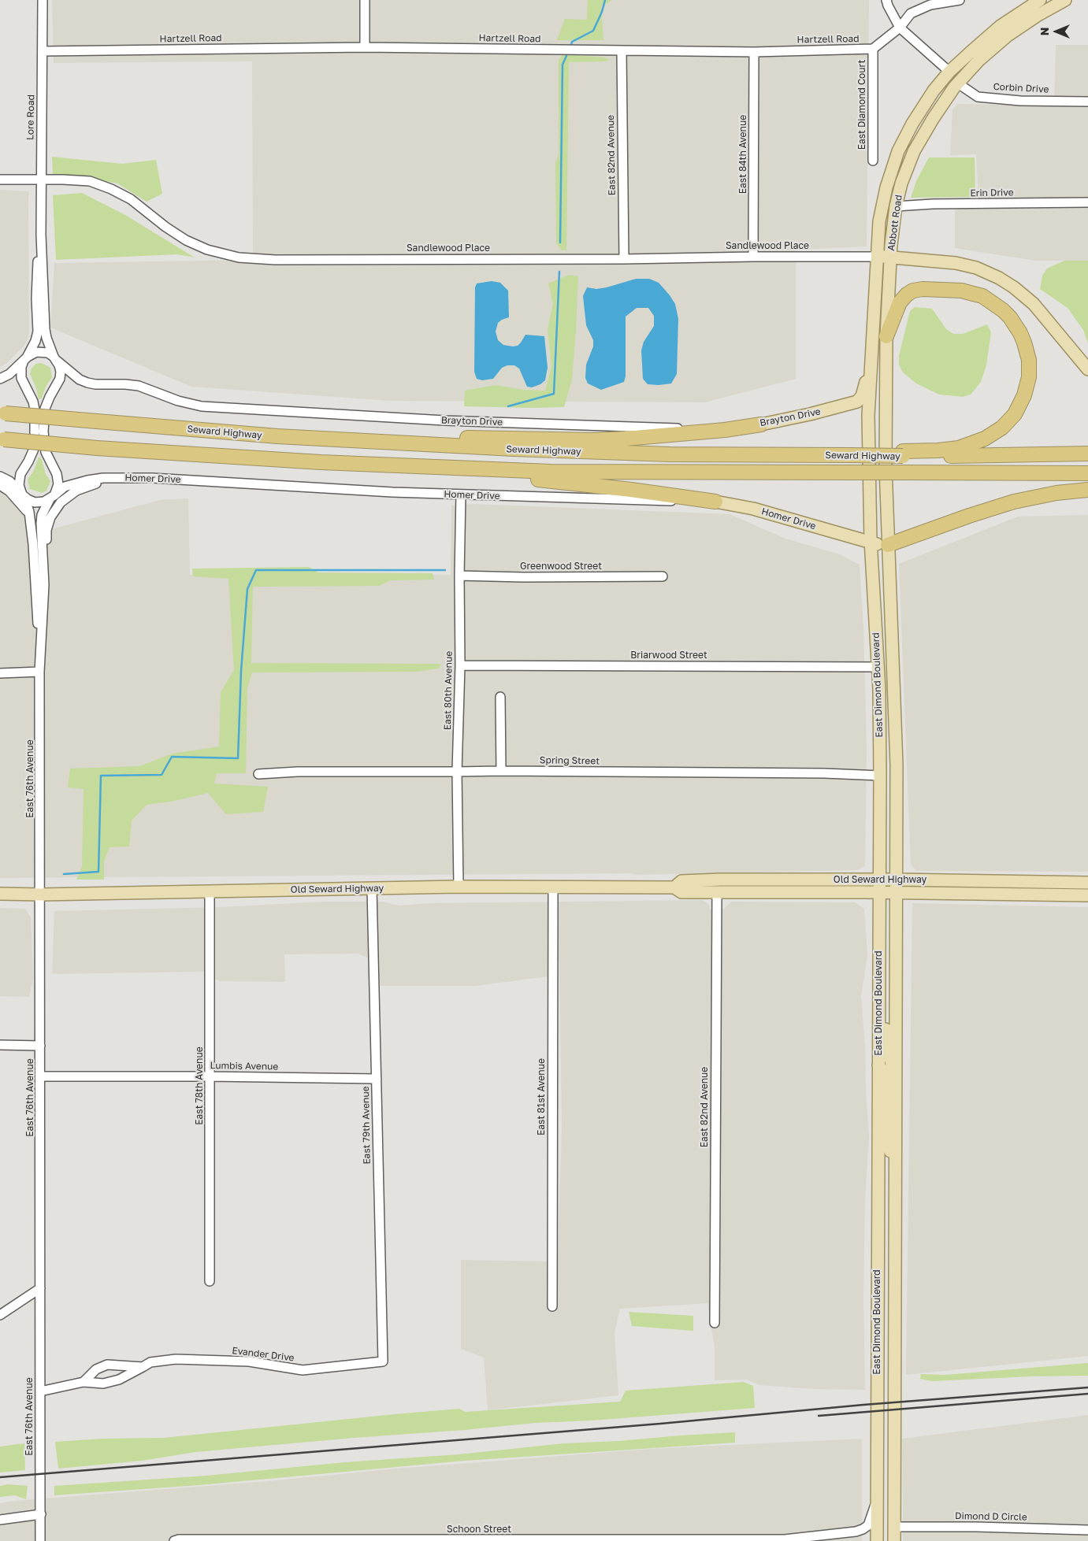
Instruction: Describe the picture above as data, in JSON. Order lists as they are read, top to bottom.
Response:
{
  "streets": {
    "highway": ["Seward Highway"],
    "main road": [
      "Abbott Road",
      "Brayton Drive",
      "Homer Drive",
      "East Dimond Boulevard",
      "Old Seward Highway"
    ],
    "street": [
      "Hartzell Road",
      "Corbin Drive",
      "East Diamond Court",
      "Lore Road",
      "East 84th Avenue",
      "East 82nd Avenue",
      "Erin Drive",
      "Sandlewood Place",
      "Greenwood Street",
      "Briarwood Street",
      "East 80th Avenue",
      "Spring Street",
      "East 76th Avenue",
      "Lumbis Avenue",
      "East 78th Avenue",
      "East 81st Avenue",
      "East 79th Avenue",
      "Evander Drive",
      "Dimond D Circle",
      "Schoon Street"
    ]
  },
  "crossings": [
    ["Hartzell Road", "East Diamond Court"],
    ["Hartzell Road", "Lore Road"],
    ["Hartzell Road", "East 84th Avenue"],
    ["Hartzell Road", "East 82nd Avenue"],
    ["Corbin Drive", "Abbott Road"],
    ["Lore Road", "Sandlewood Place"],
    ["Lore Road", "Brayton Drive"],
    ["Lore Road", "Homer Drive"],
    ["Lore Road", "East 76th Avenue"],
    ["East 84th Avenue", "Sandlewood Place"],
    ["East 82nd Avenue", "Sandlewood Place"],
    ["East 82nd Avenue", "Old Seward Highway"],
    ["Erin Drive", "Abbott Road"],
    ["Abbott Road", "Sandlewood Place"],
    ["Abbott Road", "Brayton Drive"],
    ["Abbott Road", "East Dimond Boulevard"],
    ["Homer Drive", "East Dimond Boulevard"],
    ["Homer Drive", "East 80th Avenue"],
    ["Homer Drive", "East 76th Avenue"],
    ["Greenwood Street", "East 80th Avenue"],
    ["Briarwood Street", "East Dimond Boulevard"],
    ["Briarwood Street", "East 80th Avenue"],
    ["East Dimond Boulevard", "Spring Street"],
    ["East Dimond Boulevard", "Old Seward Highway"],
    ["East Dimond Boulevard", "Dimond D Circle"],
    ["East Dimond Boulevard", "Schoon Street"],
    ["East 80th Avenue", "Spring Street"],
    ["East 80th Avenue", "Old Seward Highway"],
    ["East 76th Avenue", "Old Seward Highway"],
    ["East 76th Avenue", "Lumbis Avenue"],
    ["East 76th Avenue", "Evander Drive"],
    ["Old Seward Highway", "East 78th Avenue"],
    ["Old Seward Highway", "East 81st Avenue"],
    ["Old Seward Highway", "East 79th Avenue"],
    ["Lumbis Avenue", "East 78th Avenue"],
    ["Lumbis Avenue", "East 79th Avenue"],
    ["East 79th Avenue", "Evander Drive"]
  ],
  "north": "left"
}
